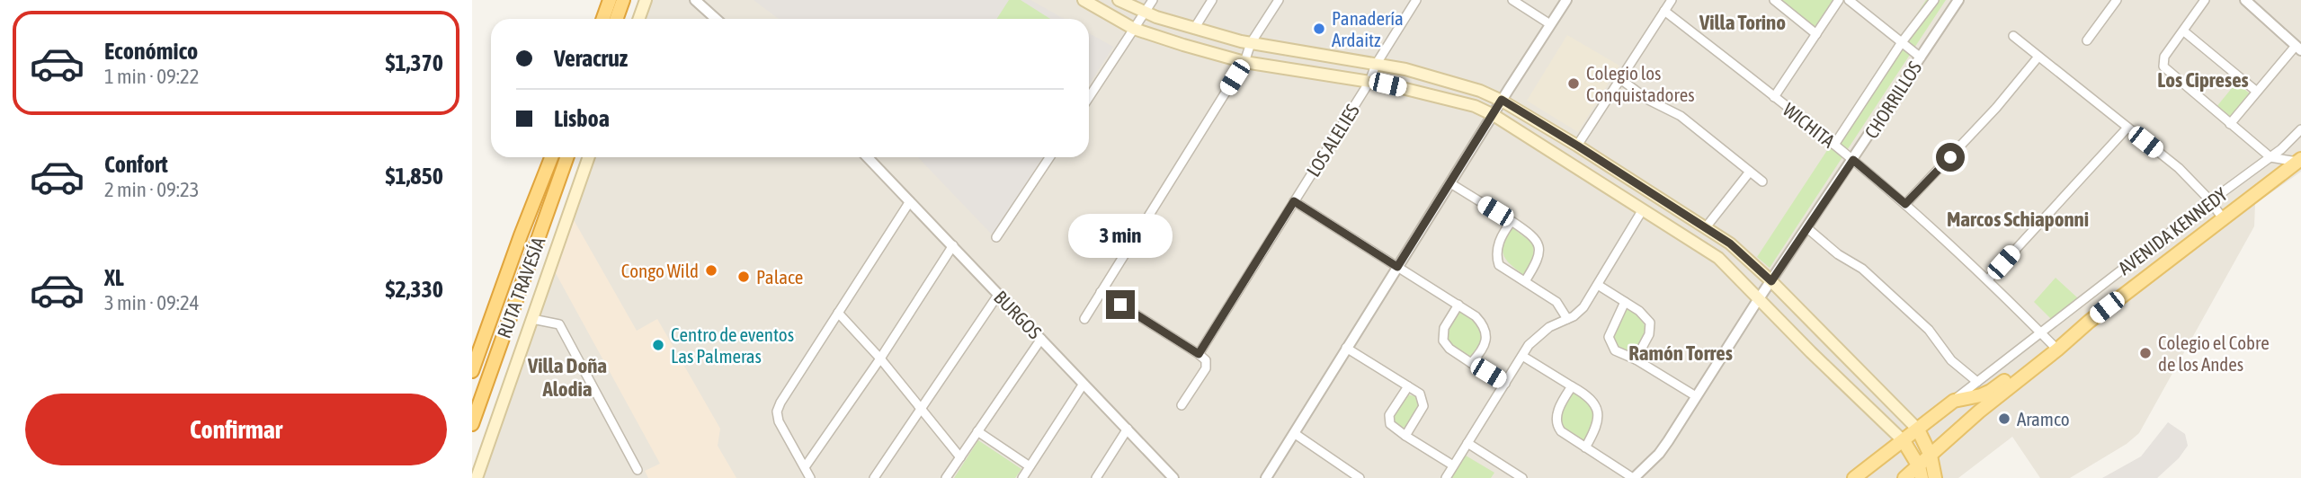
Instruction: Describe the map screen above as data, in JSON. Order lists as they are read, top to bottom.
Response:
{
  "streets": {
    "highway": ["RUTA TRAVESÍA"],
    "main road": ["AVENIDA KENNEDY"],
    "street": [
      "CHORRILLOS",
      "WICHITA",
      "LOS ALELIES",
      "BURGOS"
    ]
  },
  "crossings": [
    ["CHORRILLOS", "WICHITA"],
    ["WICHITA", "AVENIDA KENNEDY"]
  ],
  "districts": [
    "Villa Torino",
    "Los Cipreses",
    "Marcos Schiaponni",
    "Ramón Torres",
    "Villa Doña Alodia"
  ],
  "places": [
    "Panadería Ardaitz",
    "Colegio los Conquistadores",
    "Congo Wild",
    "Palace",
    "Centro de eventos Las Palmeras",
    "Colegio el Cobre de los Andes",
    "Aramco"
  ],
  "page": {
    "list": [
      {
        "name": "Económico",
        "note": "1 min · 09:22",
        "value": "$1,370"
      },
      {
        "name": "Confort",
        "note": "2 min · 09:23",
        "value": "$1,850"
      },
      {
        "name": "XL",
        "note": "3 min · 09:24",
        "value": "$2,330"
      }
    ],
    "banner": ["Veracruz", "Lisboa"],
    "bubble": "3 min",
    "buttons": "Confirmar"
  }
}
